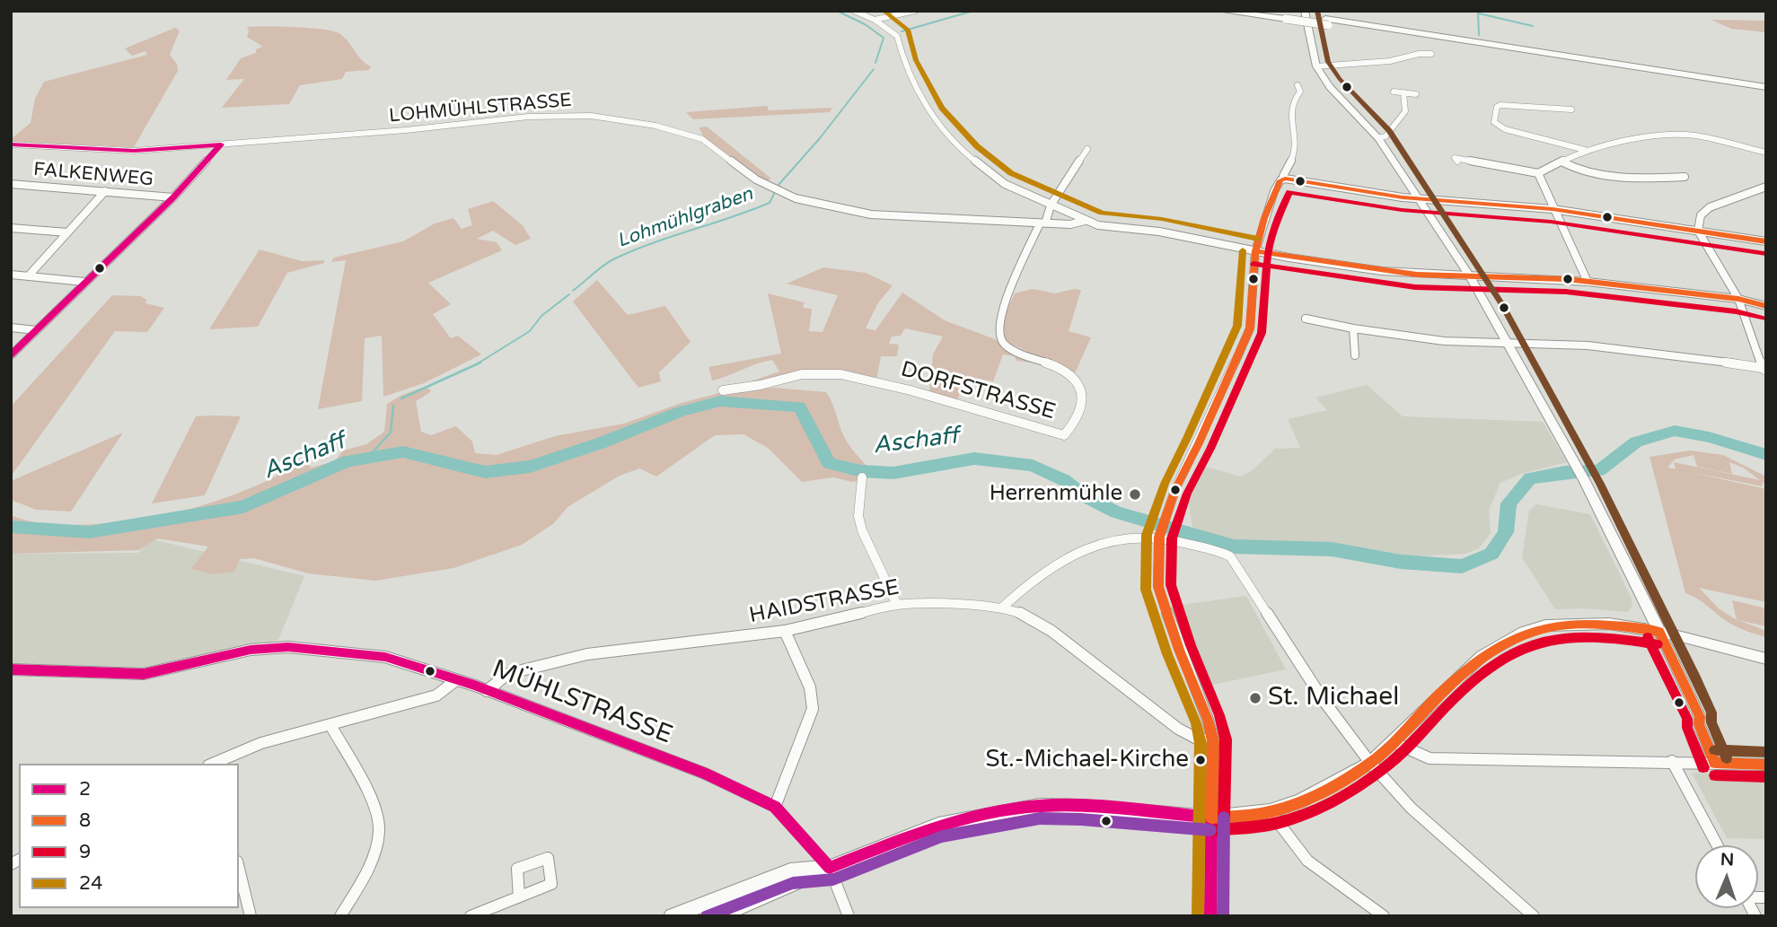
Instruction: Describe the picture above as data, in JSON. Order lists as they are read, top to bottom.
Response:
{
  "streets": {
    "street": [
      "LOHMÜHLSTRASSE",
      "FALKENWEG",
      "DORFSTRASSE",
      "HAIDSTRASSE",
      "MÜHLSTRASSE"
    ]
  },
  "crossings": [
    ["LOHMÜHLSTRASSE", "DORFSTRASSE"],
    ["HAIDSTRASSE", "MÜHLSTRASSE"]
  ],
  "water": ["Lohmühlgraben", "Aschaff"],
  "places": ["Herrenmühle", "St. Michael", "St.-Michael-Kirche"],
  "lines": [
    "transit line 24",
    "transit line 2",
    "transit line 8",
    "transit line 9"
  ],
  "legend": [
    "2",
    "8",
    "9",
    "24"
  ],
  "north": "top"
}
